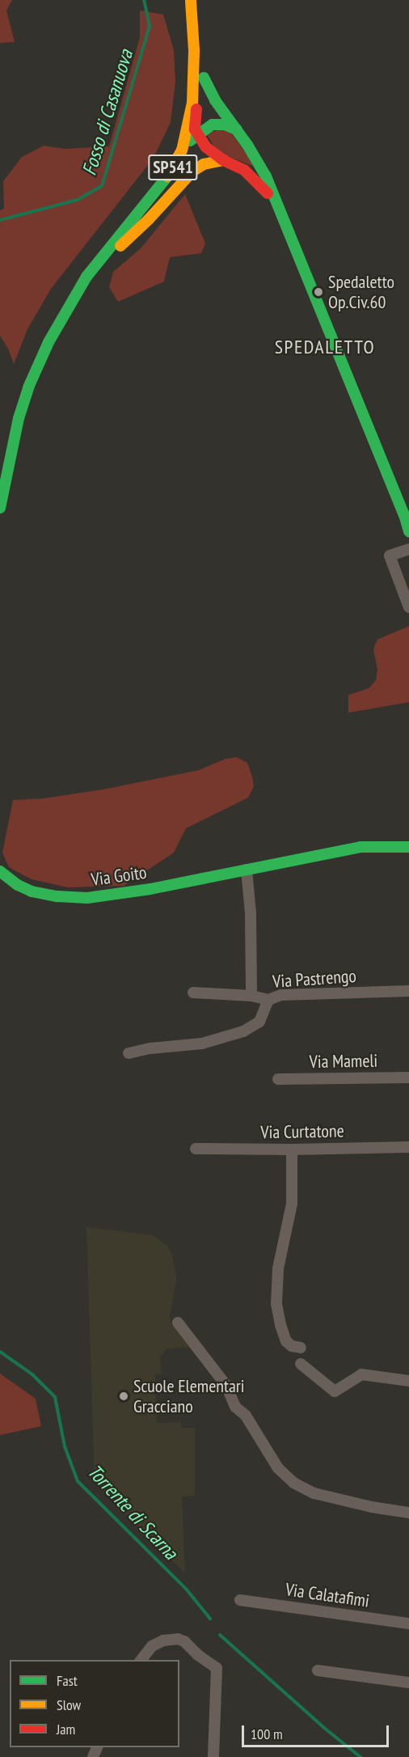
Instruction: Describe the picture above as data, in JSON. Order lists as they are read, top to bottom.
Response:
{
  "streets": {
    "main road": ["SP541", "Via Goito"],
    "street": [
      "Via Pastrengo",
      "Via Mameli",
      "Via Curtatone",
      "Via Calatafimi"
    ]
  },
  "districts": ["SPEDALETTO"],
  "water": ["Fosso di Casanuova", "Torrente di Scarna"],
  "places": ["Spedaletto Op.Civ.60", "Scuole Elementari Gracciano"],
  "legend": ["Fast", "Slow", "Jam"],
  "scale_bar": "100 m"
}
